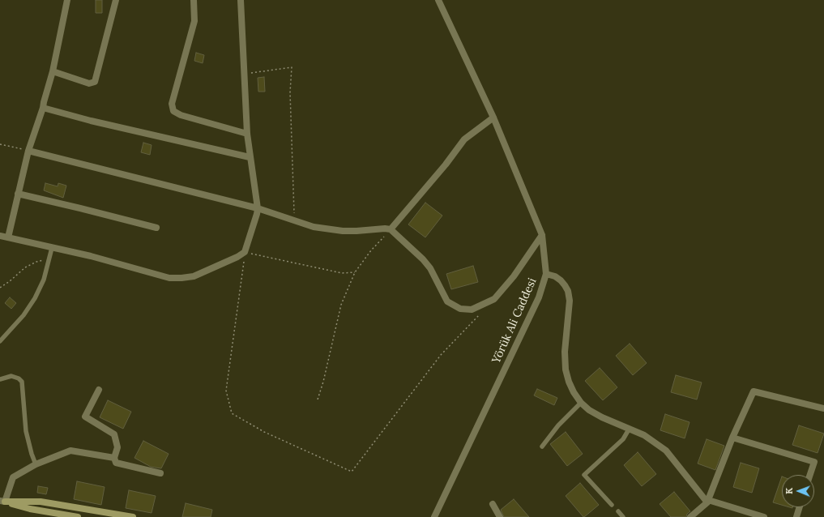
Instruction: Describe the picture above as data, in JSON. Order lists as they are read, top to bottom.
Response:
{
  "streets": {
    "street": ["Yörük Ali Caddesi"]
  },
  "north": "left"
}
